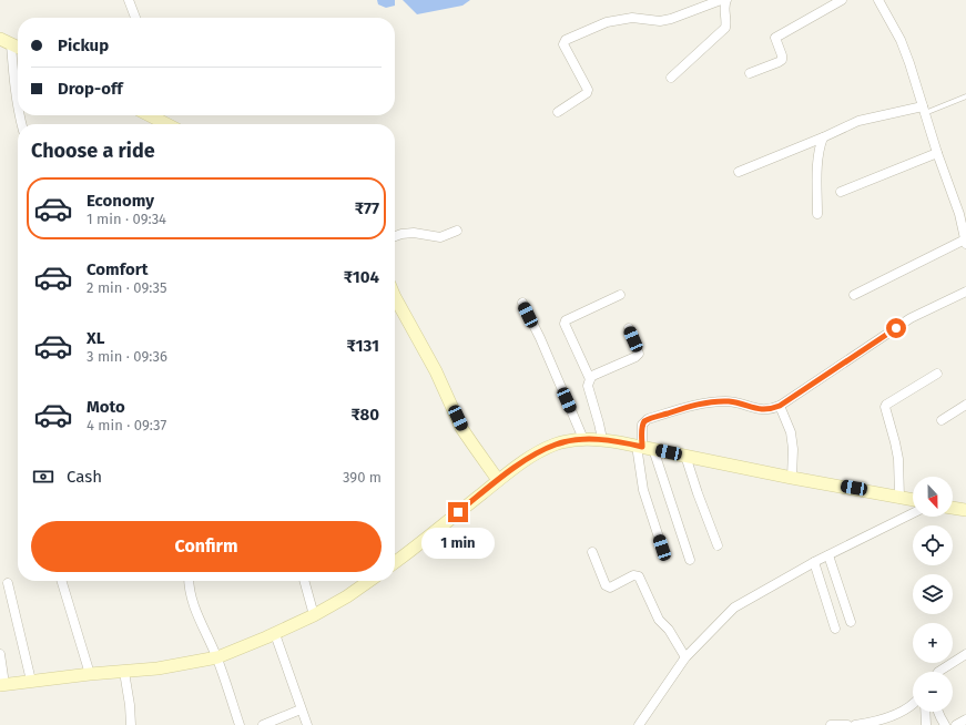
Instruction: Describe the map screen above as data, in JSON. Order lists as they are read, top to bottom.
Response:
{
  "north": "bottom",
  "page": {
    "banner": ["Pickup", "Drop-off"],
    "heading": "Choose a ride",
    "list": [
      {
        "name": "Economy",
        "note": "1 min · 09:34",
        "value": "₹77"
      },
      {
        "name": "Comfort",
        "note": "2 min · 09:35",
        "value": "₹104"
      },
      {
        "name": "XL",
        "note": "3 min · 09:36",
        "value": "₹131"
      },
      {
        "name": "Moto",
        "note": "4 min · 09:37",
        "value": "₹80"
      }
    ],
    "pay": ["Cash", "390 m"],
    "map_buttons": ["+", "−"],
    "buttons": "Confirm",
    "bubble": "1 min"
  }
}
